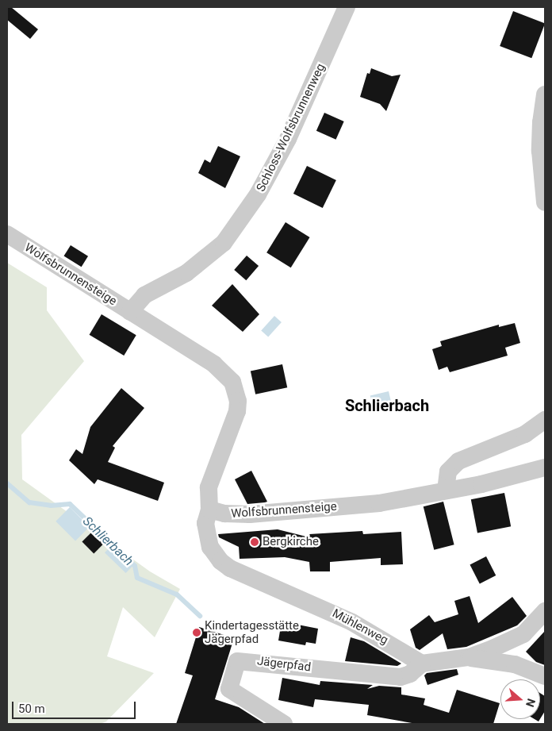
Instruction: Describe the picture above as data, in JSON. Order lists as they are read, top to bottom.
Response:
{
  "streets": {
    "street": [
      "Schloss-Wolfsbrunnenweg",
      "Wolfsbrunnensteige",
      "Mühlenweg",
      "Jägerpfad"
    ]
  },
  "crossings": [
    ["Schloss-Wolfsbrunnenweg", "Wolfsbrunnensteige"],
    ["Wolfsbrunnensteige", "Mühlenweg"],
    ["Mühlenweg", "Jägerpfad"]
  ],
  "districts": ["Schlierbach"],
  "water": ["Schlierbach"],
  "places": ["Bergkirche", "Kindertagesstätte Jägerpfad"],
  "scale_bar": "50 m",
  "north": "right"
}
